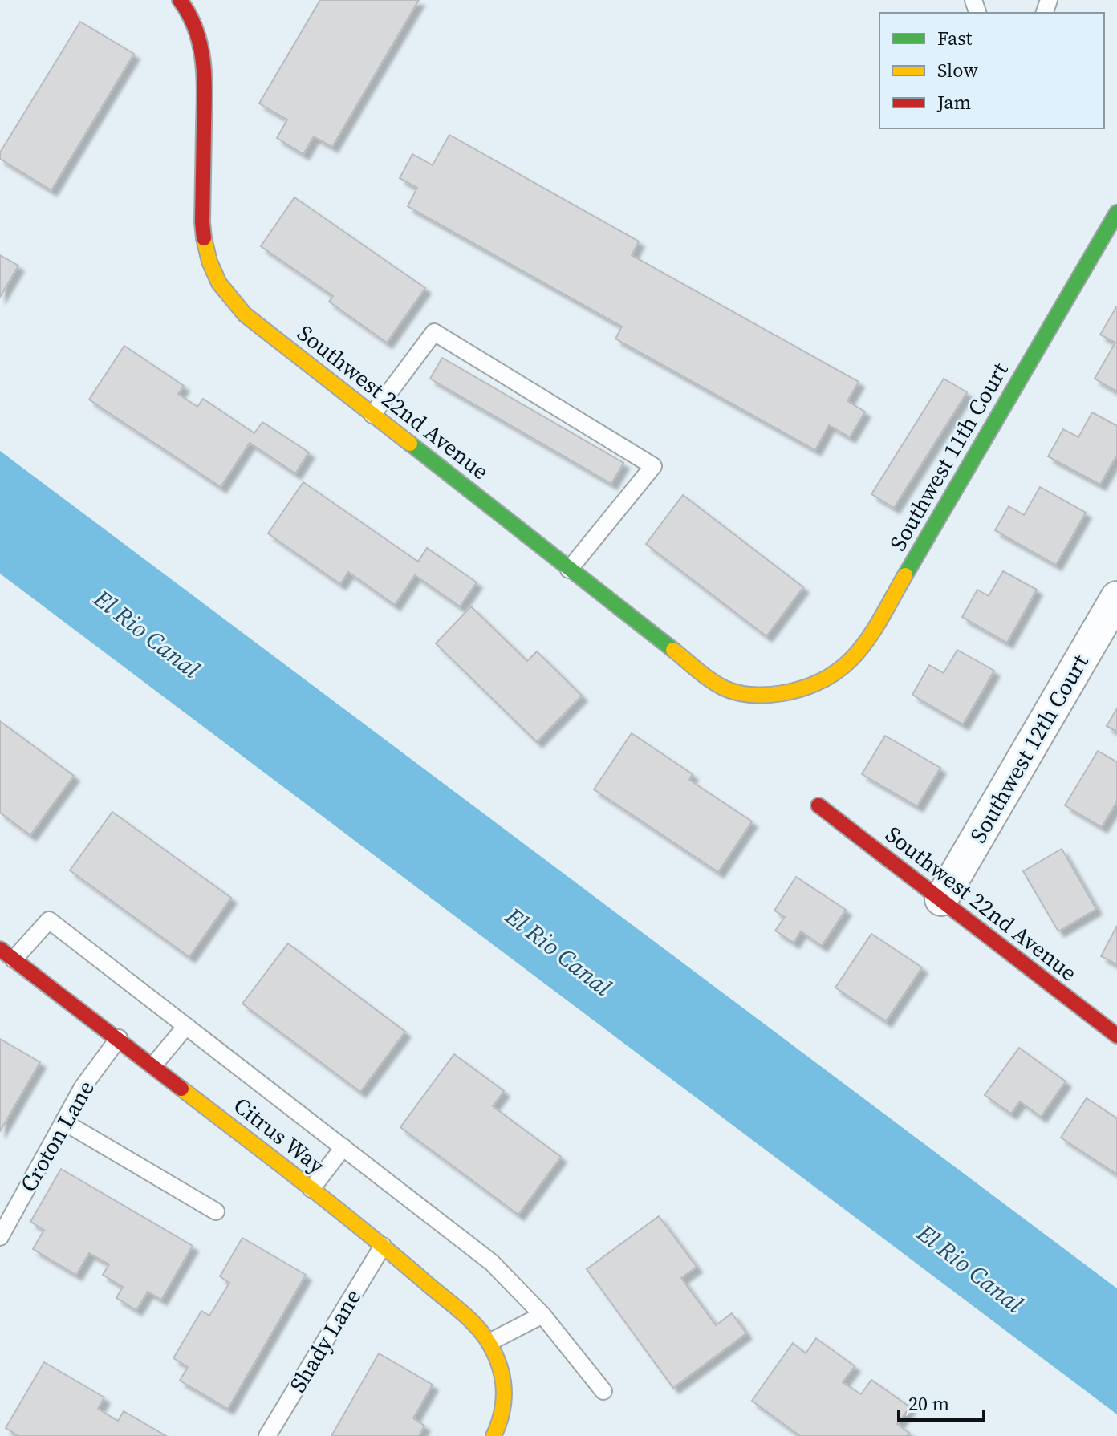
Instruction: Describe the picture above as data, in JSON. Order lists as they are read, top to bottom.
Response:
{
  "streets": {
    "street": [
      "Southwest 22nd Avenue",
      "Southwest 11th Court",
      "Southwest 12th Court",
      "Citrus Way"
    ],
    "lane": ["Croton Lane", "Shady Lane"]
  },
  "crossings": [
    ["Southwest 22nd Avenue", "Southwest 11th Court"],
    ["Southwest 22nd Avenue", "Southwest 12th Court"],
    ["Citrus Way", "Croton Lane"],
    ["Citrus Way", "Shady Lane"]
  ],
  "water": ["El Rio Canal"],
  "legend": ["Fast", "Slow", "Jam"],
  "scale_bar": "20 m"
}
